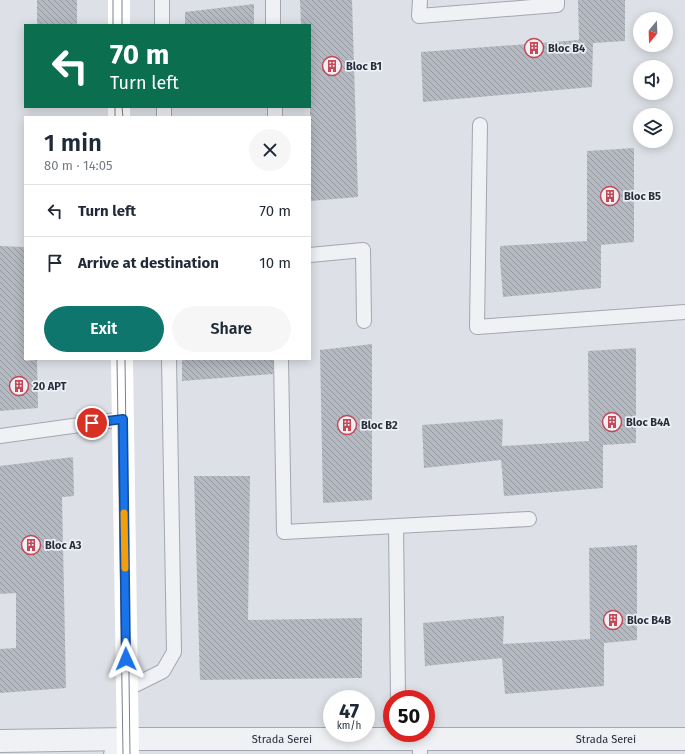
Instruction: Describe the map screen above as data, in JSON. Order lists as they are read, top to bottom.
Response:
{
  "streets": {
    "street": ["Strada Serei"]
  },
  "places": {
    "building": [
      "Bloc B4",
      "Bloc B1",
      "Bloc B5",
      "20 APT",
      "Bloc B4A",
      "Bloc B2",
      "Bloc A3",
      "Bloc B4B"
    ]
  },
  "north": "bottom",
  "page": {
    "turn": ["70 m", "Turn left"],
    "heading": ["1 min", "80 m · 14:05"],
    "list": [
      {
        "name": "Turn left",
        "value": "70 m"
      },
      {
        "name": "Arrive at destination",
        "value": "10 m"
      }
    ],
    "buttons": ["Exit", "Share"],
    "speed": "47 km/h",
    "limit": "50"
  }
}
